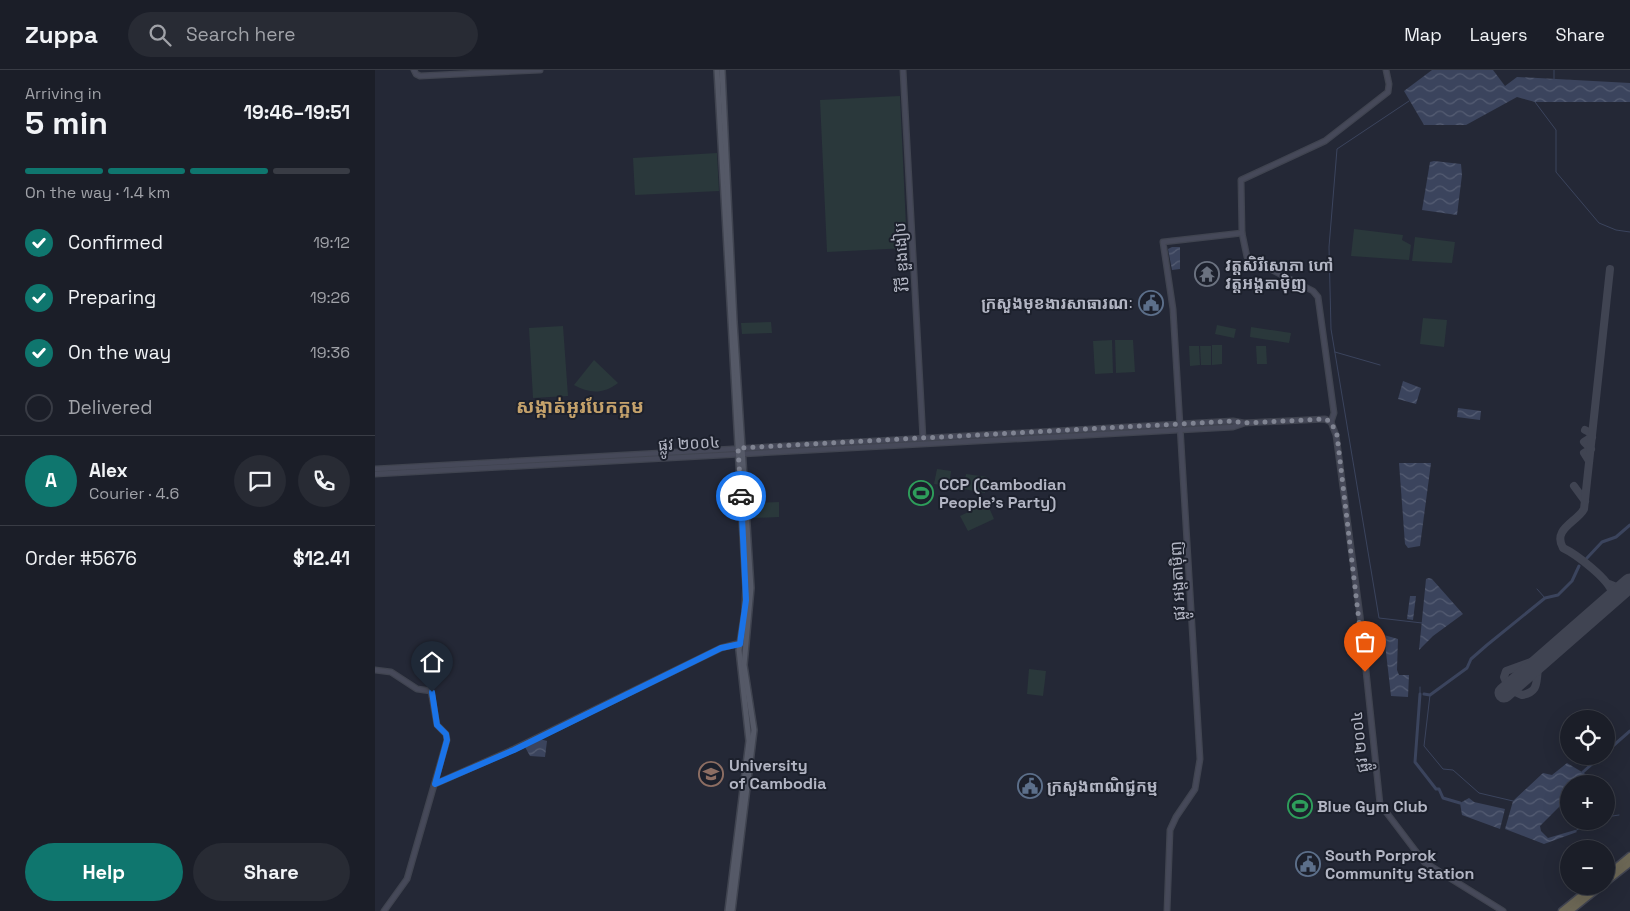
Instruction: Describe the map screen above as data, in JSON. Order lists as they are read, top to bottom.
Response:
{
  "streets": {
    "street": ["វិថី ឌួងងៀប", "ផ្លូវ ២០០៤", "ផ្លូវ អង្តតាម៉ិញ"]
  },
  "crossings": [
    ["វិថី ឌួងងៀប", "ផ្លូវ ២០០៤"],
    ["ផ្លូវ ២០០៤", "ផ្លូវ អង្តតាម៉ិញ"]
  ],
  "districts": ["សង្កាត់អូរបែកក្អម"],
  "places": {
    "temple": ["វត្តសិរីសោភា ហៅ វត្តអង្តតាម៉ិញ"],
    "public building": ["ក្រសួងមុខងារសាធារណៈ", "ក្រសួងពាណិជ្ជកម្ម", "South Porprok Community Station"],
    "sports": ["CCP (Cambodian People's Party)", "Blue Gym Club"],
    "school or university": ["University of Cambodia"]
  },
  "page": {
    "header": "Zuppa",
    "search": "Search here",
    "nav": ["Map", "Layers", "Share"],
    "heading": ["5 min", "Arriving in", "19:46–19:51"],
    "panel": [
      "Alex",
      "Courier · 4.6",
      "Order #5676",
      "$12.41"
    ],
    "bar": "On the way · 1.4 km",
    "list": [
      ["Confirmed", "19:12"],
      ["Preparing", "19:26"],
      ["On the way", "19:36"],
      "Delivered"
    ],
    "round": "A",
    "map_buttons": ["+", "−"],
    "buttons": ["Help", "Share"]
  }
}
